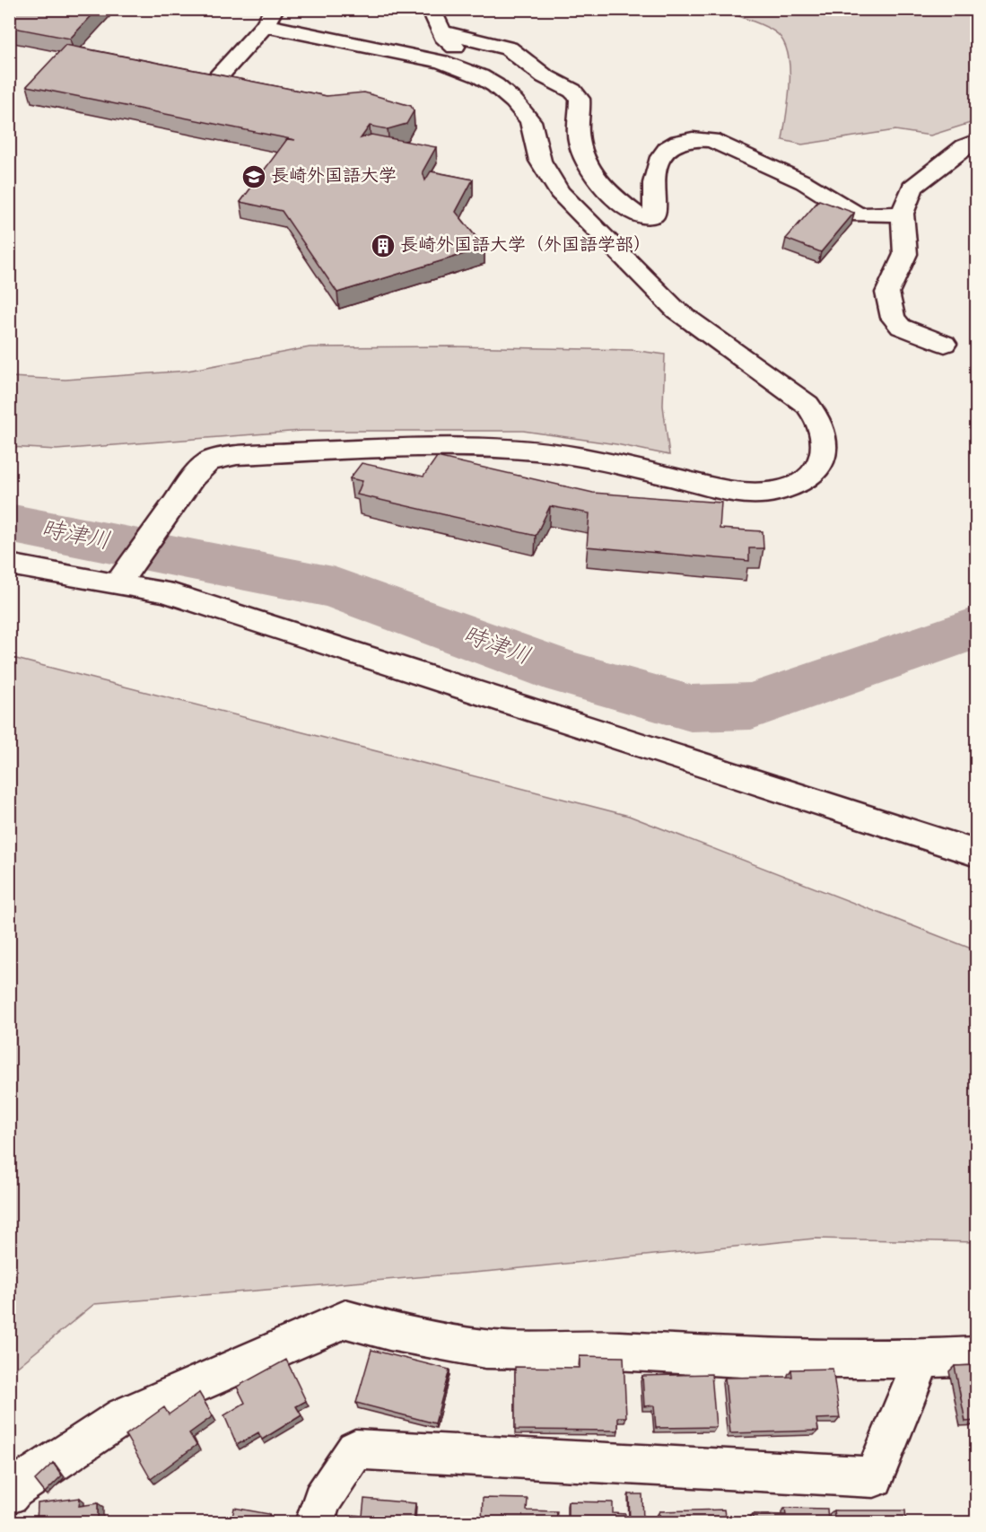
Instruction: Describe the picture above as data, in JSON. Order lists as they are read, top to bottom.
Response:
{
  "water": ["時津川"],
  "places": {
    "school or university": ["長崎外国語大学"],
    "building": ["長崎外国語大学（外国語学部）"]
  }
}
